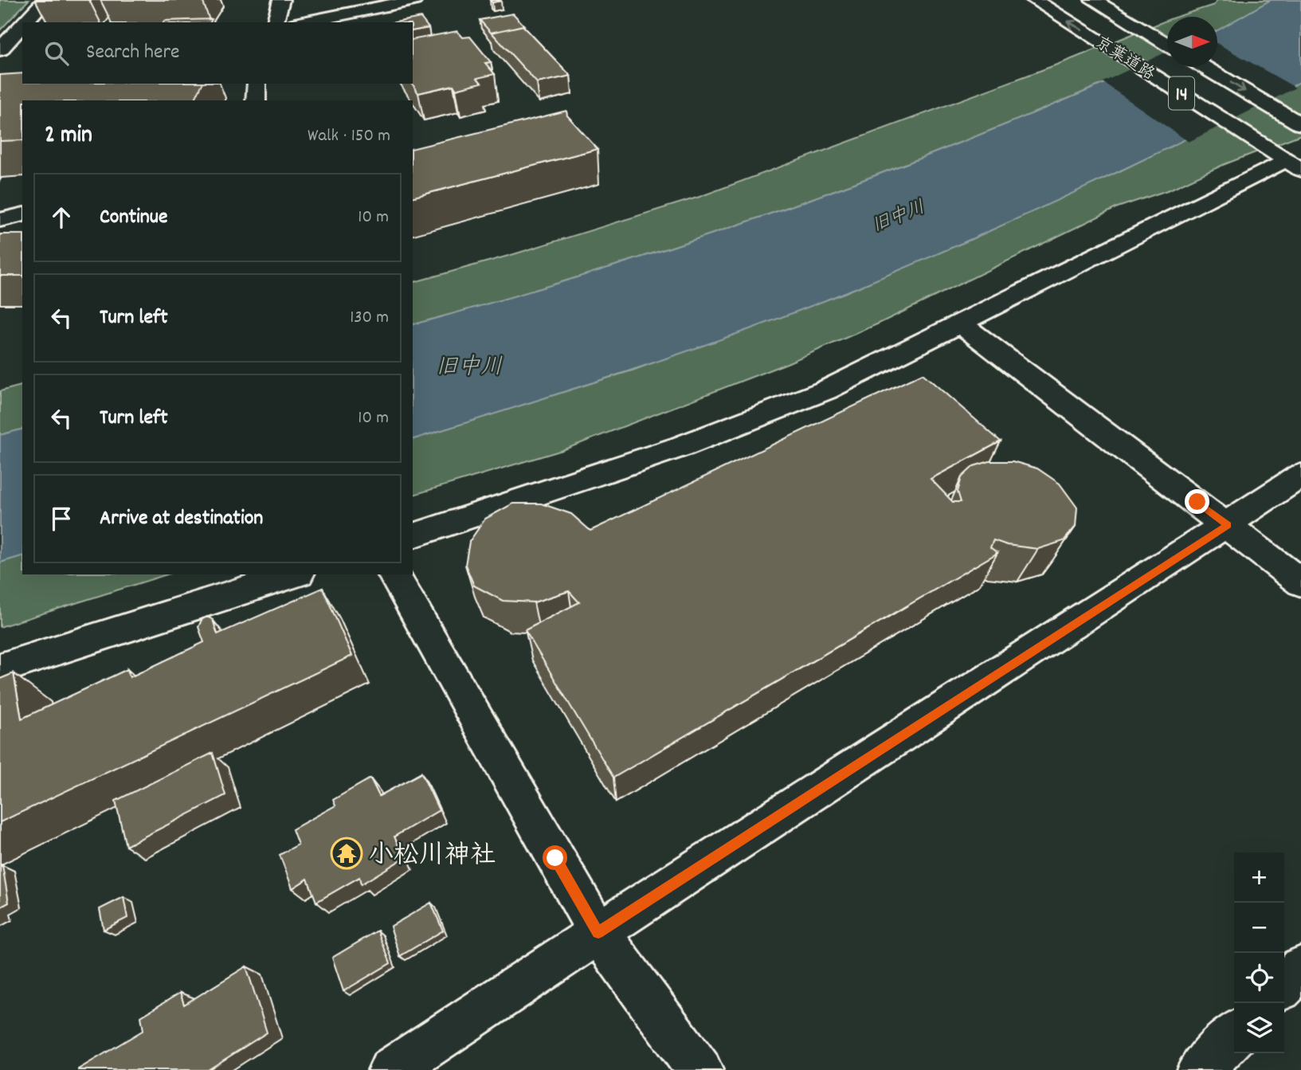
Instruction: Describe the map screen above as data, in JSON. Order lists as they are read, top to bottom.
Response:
{
  "streets": {
    "main road": ["京葉道路", "14"]
  },
  "water": ["旧中川"],
  "places": {
    "temple": ["小松川神社"]
  },
  "north": "right",
  "page": {
    "search": "Search here",
    "heading": ["2 min", "Walk · 150 m"],
    "list": [
      ["Continue", "10 m"],
      ["Turn left", "130 m"],
      ["Turn left", "10 m"],
      "Arrive at destination"
    ],
    "map_buttons": ["+", "−"]
  }
}
